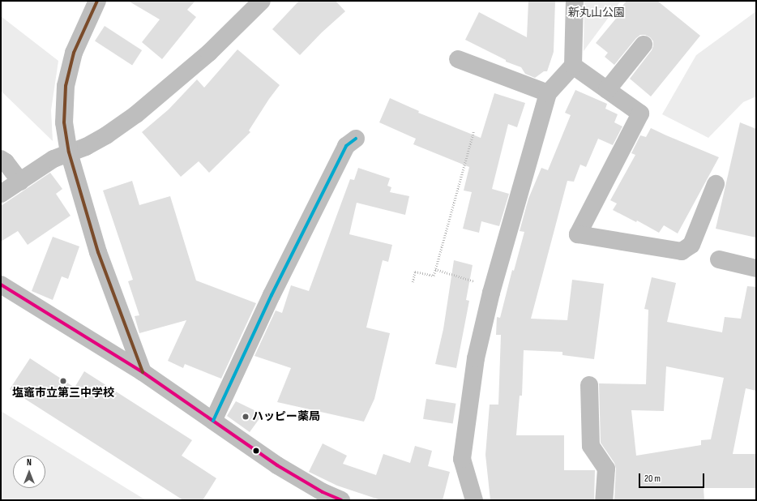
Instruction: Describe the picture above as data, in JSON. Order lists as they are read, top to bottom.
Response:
{
  "parks": ["新丸山公園"],
  "places": ["塩竈市立第三中学校", "ハッピー薬局"],
  "scale_bar": "20 m",
  "north": "top"
}
